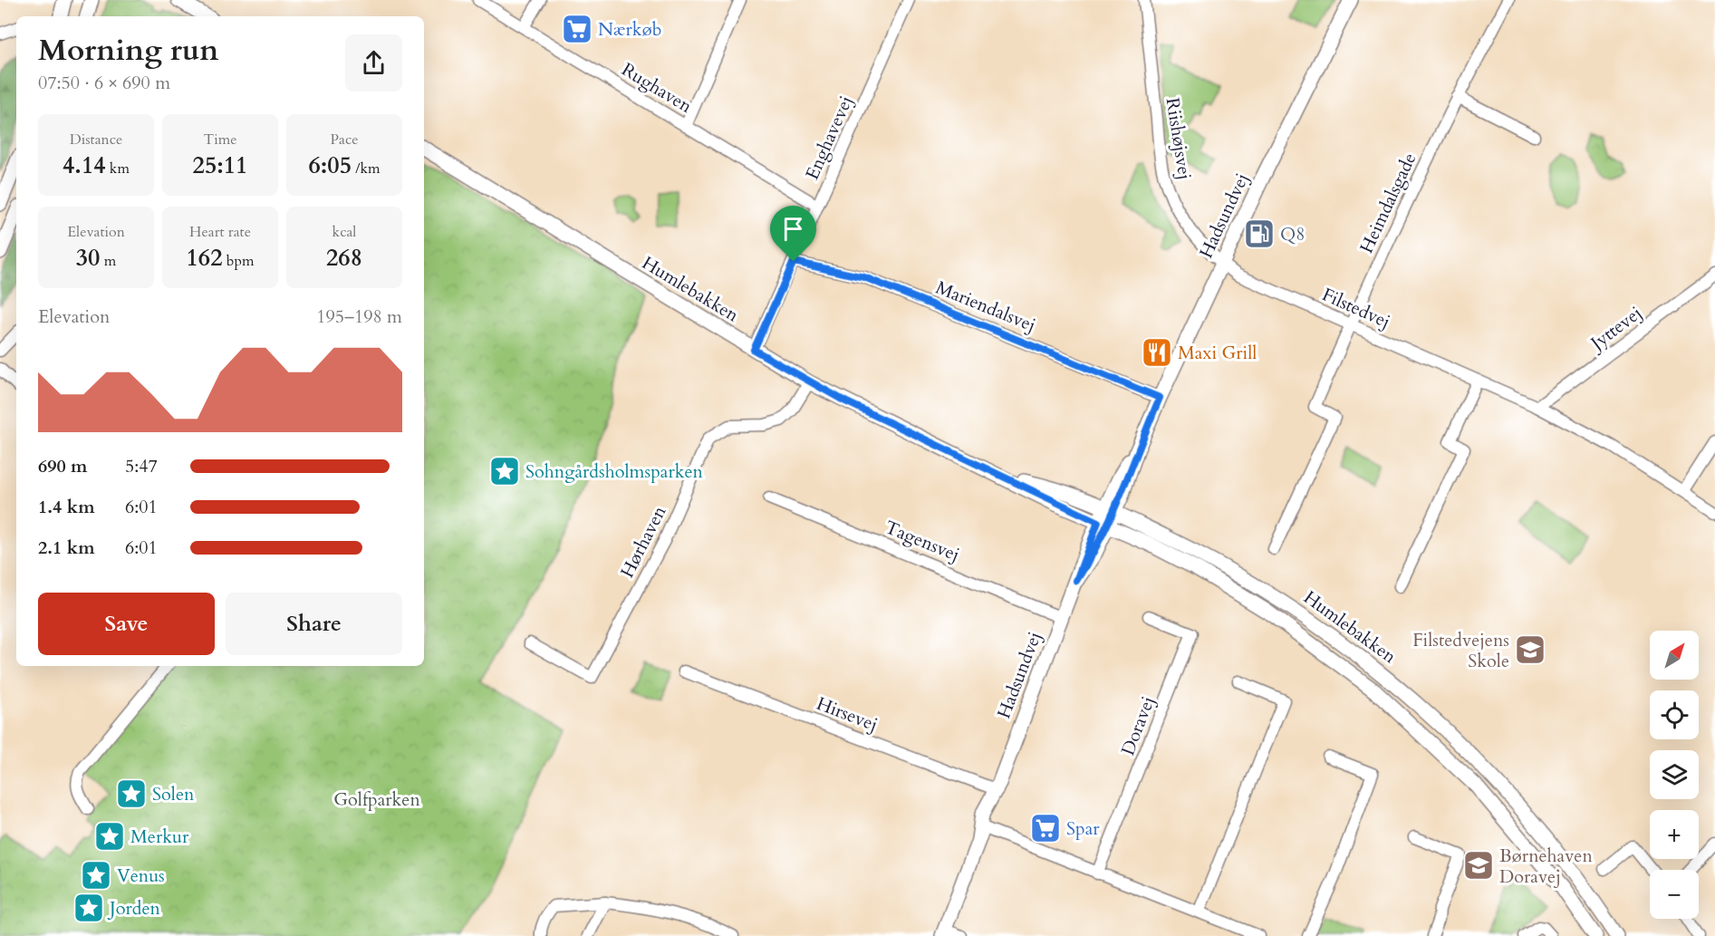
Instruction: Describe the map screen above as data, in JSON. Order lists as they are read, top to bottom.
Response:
{
  "streets": {
    "street": [
      "Rughaven",
      "Enghavevej",
      "Riishøjsvej",
      "Heimdalsgade",
      "Hadsundvej",
      "Humlebakken",
      "Mariendalsvej",
      "Filstedvej",
      "Jyttevej",
      "Tagensvej",
      "Hørhaven",
      "Hirsevej",
      "Doravej"
    ]
  },
  "crossings": [
    ["Rughaven", "Enghavevej"],
    ["Enghavevej", "Humlebakken"],
    ["Enghavevej", "Mariendalsvej"],
    ["Riishøjsvej", "Hadsundvej"],
    ["Riishøjsvej", "Filstedvej"],
    ["Heimdalsgade", "Filstedvej"],
    ["Hadsundvej", "Humlebakken"],
    ["Hadsundvej", "Mariendalsvej"],
    ["Hadsundvej", "Filstedvej"],
    ["Hadsundvej", "Tagensvej"],
    ["Hadsundvej", "Hirsevej"],
    ["Humlebakken", "Hørhaven"],
    ["Filstedvej", "Jyttevej"]
  ],
  "parks": ["Golfparken"],
  "places": {
    "supermarket": ["Nærkøb", "Spar"],
    "fuel station": ["Q8"],
    "restaurant": ["Maxi Grill"],
    "place": [
      "Sohngårdsholmsparken",
      "Solen",
      "Merkur",
      "Venus",
      "Jorden"
    ],
    "school or university": ["Filstedvejens Skole", "Børnehaven Doravej"]
  },
  "north": "top right",
  "page": {
    "heading": ["Morning run", "07:50 · 6 × 690 m"],
    "stats": [
      ["Distance", "4.14 km"],
      ["Time", "25:11"],
      ["Pace", "6:05 /km"],
      ["Elevation", "30 m"],
      ["Heart rate", "162 bpm"],
      ["kcal", "268"]
    ],
    "chart": ["Elevation", "195–198 m"],
    "list": [
      {
        "name": "690 m",
        "note": "5:47"
      },
      {
        "name": "1.4 km",
        "note": "6:01"
      },
      {
        "name": "2.1 km",
        "note": "6:01"
      }
    ],
    "buttons": ["Save", "Share"],
    "map_buttons": ["+", "−"]
  }
}
